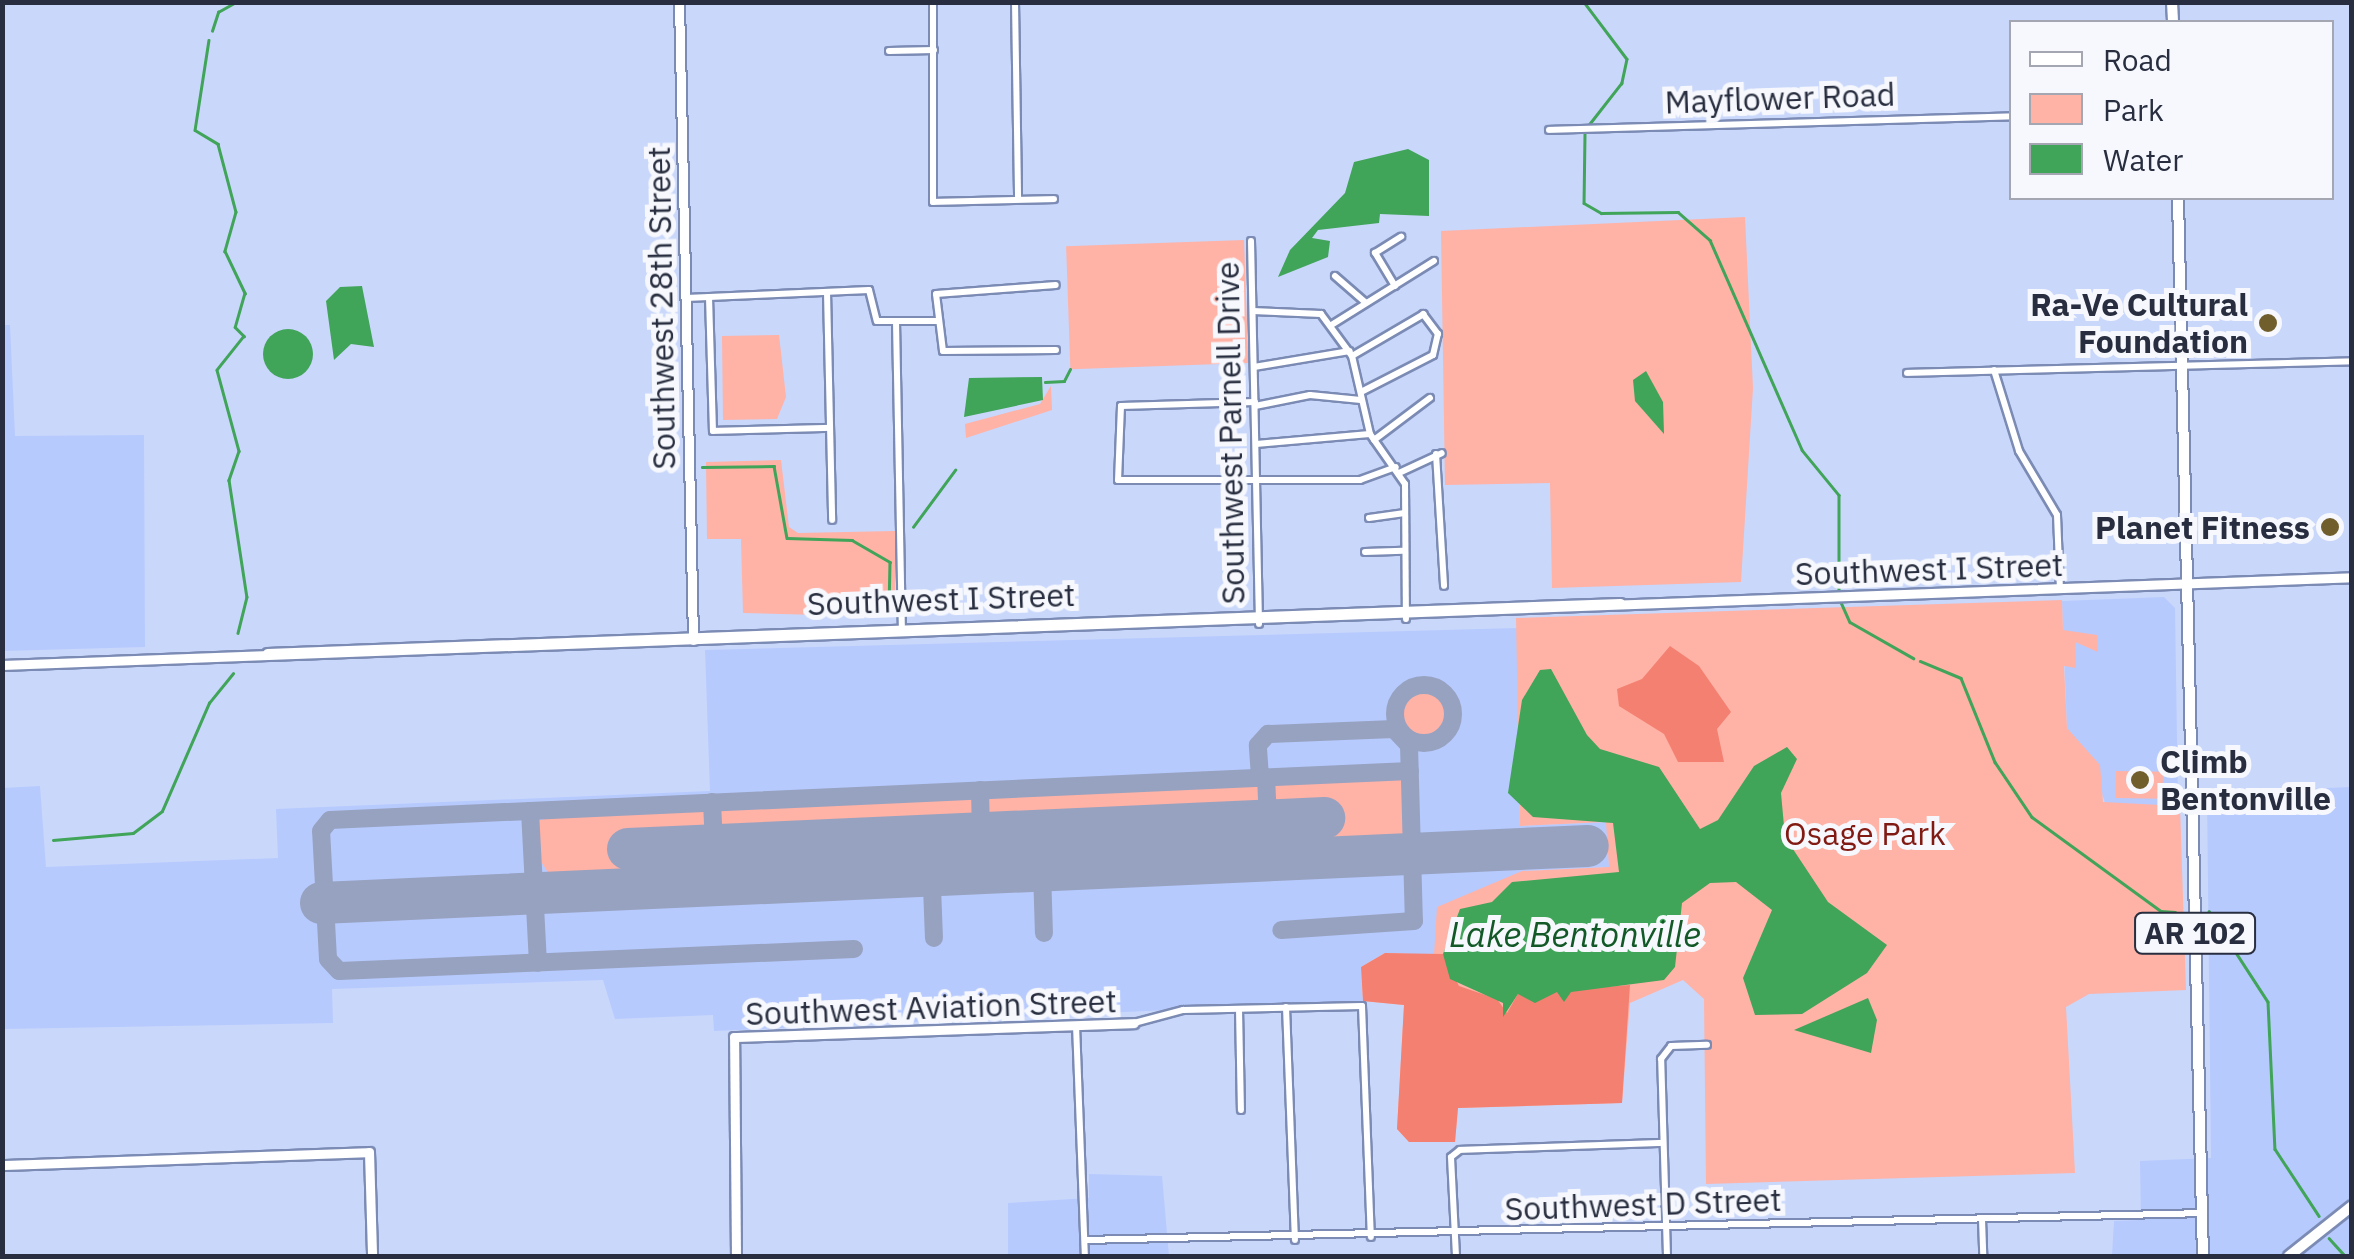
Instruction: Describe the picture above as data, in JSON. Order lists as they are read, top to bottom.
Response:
{
  "streets": {
    "main road": [
      "Southwest 28th Street",
      "Southwest I Street",
      "AR 102",
      "Southwest Aviation Street"
    ],
    "street": ["Mayflower Road", "Southwest Parnell Drive", "Southwest D Street"]
  },
  "crossings": [
    ["Southwest 28th Street", "Southwest I Street"],
    ["Southwest Parnell Drive", "Southwest I Street"],
    ["Southwest I Street", "AR 102"],
    ["AR 102", "Southwest D Street"]
  ],
  "water": ["Lake Bentonville"],
  "parks": ["Osage Park"],
  "places": ["Ra-Ve Cultural Foundation", "Planet Fitness", "Climb Bentonville"],
  "legend": ["Road", "Park", "Water"]
}
